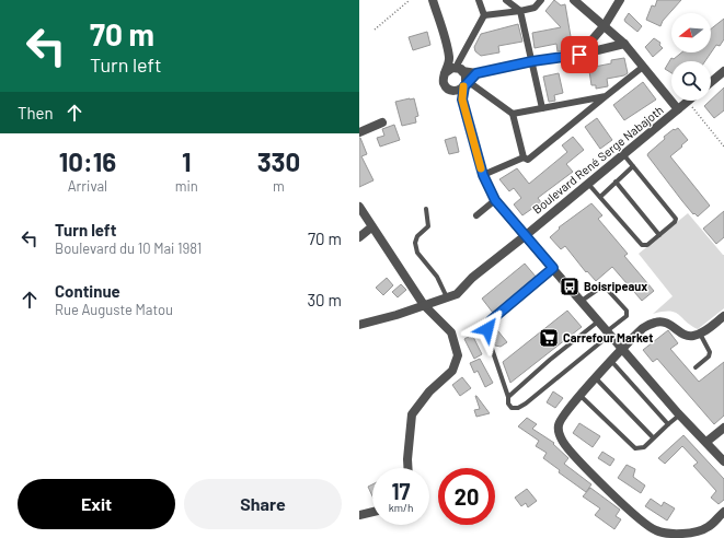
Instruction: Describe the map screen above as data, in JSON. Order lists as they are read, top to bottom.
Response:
{
  "streets": {
    "street": ["Boulevard René Serge Nabajoth"]
  },
  "places": {
    "bus stop": ["Boisripeaux"],
    "supermarket": ["Carrefour Market"]
  },
  "north": "left",
  "page": {
    "turn": ["70 m", "Turn left"],
    "then": "Then",
    "eta": [
      "10:16",
      "Arrival",
      "1",
      "min",
      "330",
      "m"
    ],
    "list": [
      {
        "name": "Turn left",
        "note": "Boulevard du 10 Mai 1981",
        "value": "70 m"
      },
      {
        "name": "Continue",
        "note": "Rue Auguste Matou",
        "value": "30 m"
      }
    ],
    "speed": "17 km/h",
    "limit": "20",
    "buttons": ["Exit", "Share"]
  }
}
